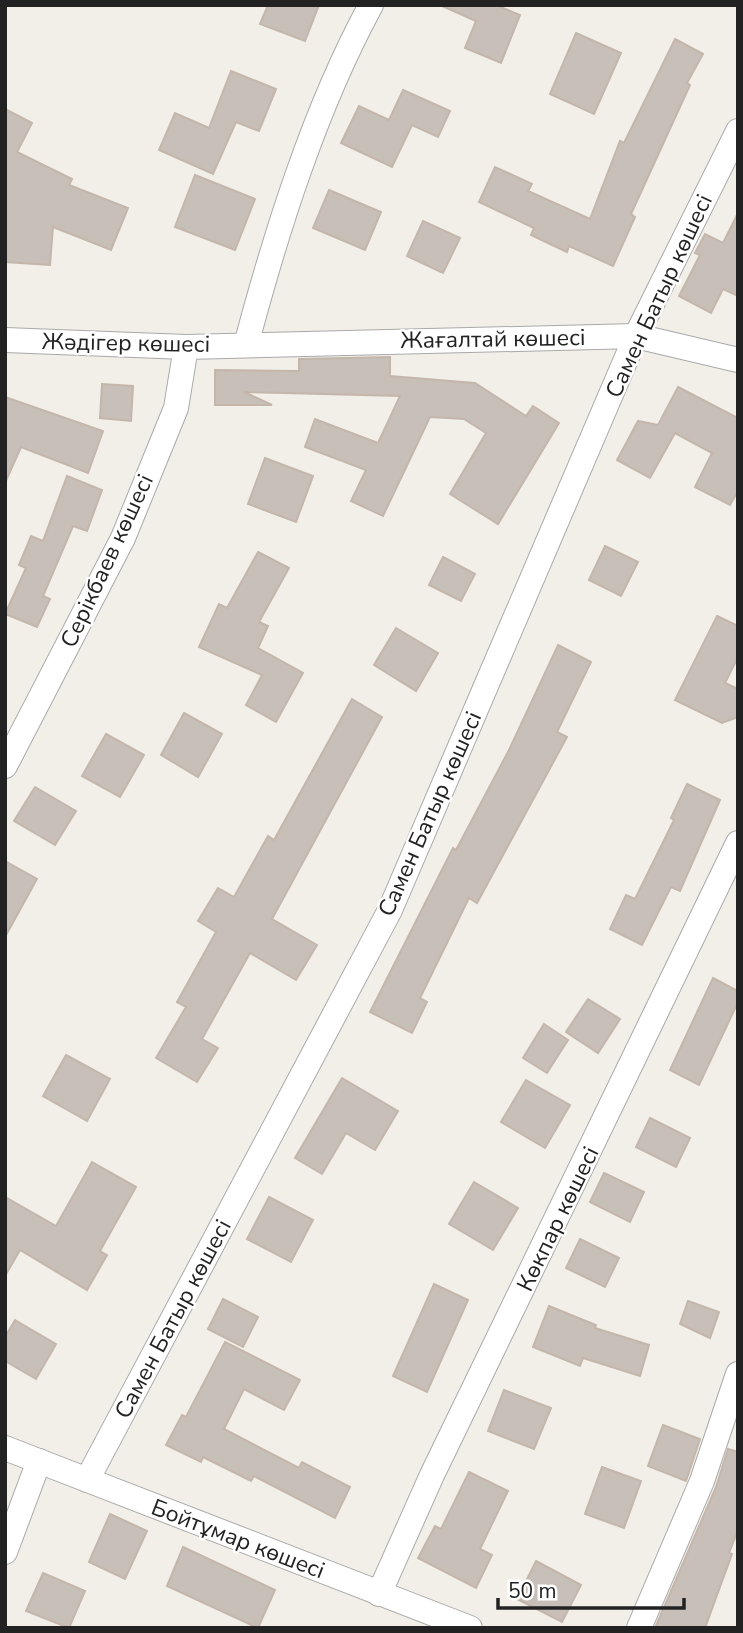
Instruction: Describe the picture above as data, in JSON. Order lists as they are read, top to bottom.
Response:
{
  "streets": {
    "street": [
      "Самен Батыр көшесі",
      "Жағалтай көшесі",
      "Жәдігер көшесі",
      "Серікбаев көшесі",
      "Көкпар көшесі",
      "Бойтұмар көшесі"
    ]
  },
  "crossings": [
    ["Самен Батыр көшесі", "Жағалтай көшесі"],
    ["Самен Батыр көшесі", "Бойтұмар көшесі"],
    ["Жағалтай көшесі", "Жәдігер көшесі"],
    ["Жәдігер көшесі", "Серікбаев көшесі"],
    ["Көкпар көшесі", "Бойтұмар көшесі"]
  ],
  "scale_bar": "50 m"
}
